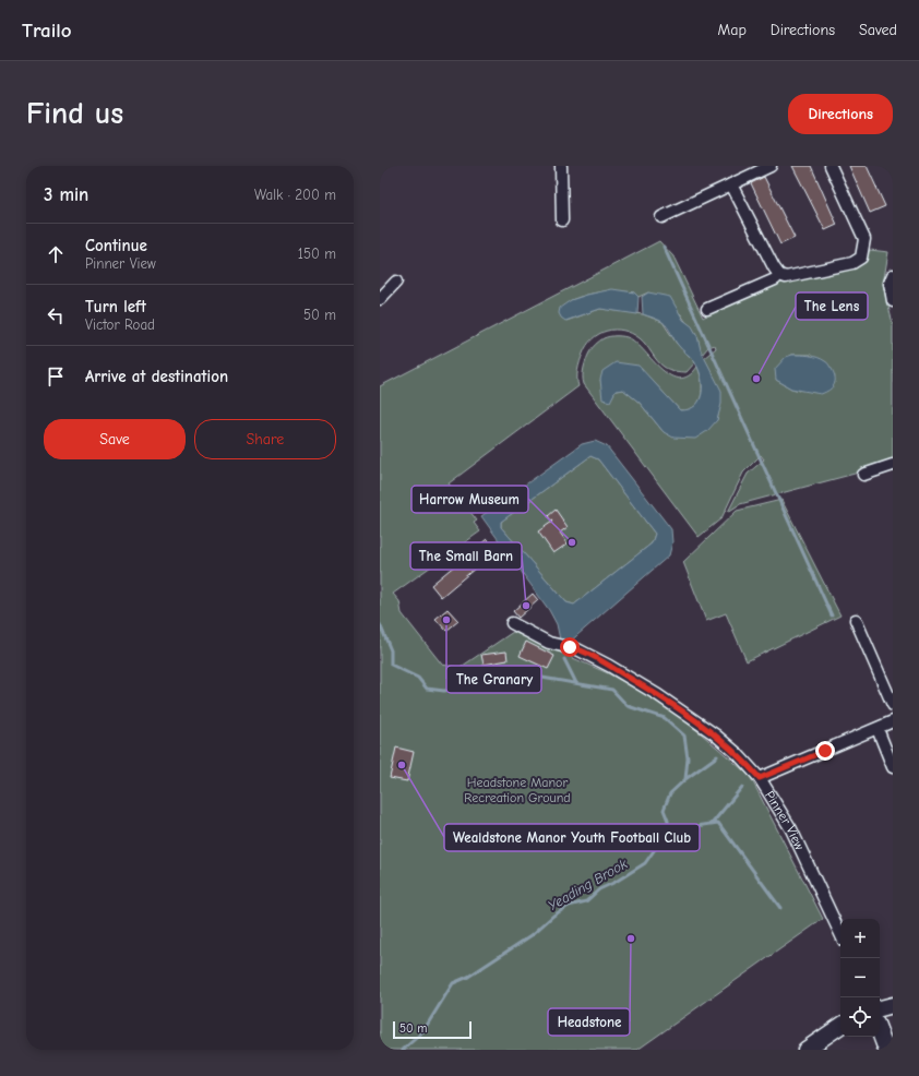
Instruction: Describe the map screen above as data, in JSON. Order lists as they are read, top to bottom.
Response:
{
  "streets": {
    "street": ["Pinner View"]
  },
  "water": ["Yeading Brook"],
  "parks": ["Headstone Manor Recreation Ground"],
  "places": [
    "The Lens",
    "Harrow Museum",
    "The Small Barn",
    "The Granary",
    "Wealdstone Manor Youth Football Club",
    "Headstone"
  ],
  "scale_bar": "50 m",
  "page": {
    "header": "Trailo",
    "nav": ["Map", "Directions", "Saved"],
    "buttons": [
      "Directions",
      ["Save", "Share"]
    ],
    "title": "Find us",
    "heading": ["3 min", "Walk · 200 m"],
    "list": [
      ["Continue", "Pinner View", "150 m"],
      ["Turn left", "Victor Road", "50 m"],
      "Arrive at destination"
    ],
    "map_buttons": ["+", "−"],
    "scale": "50 m"
  }
}
